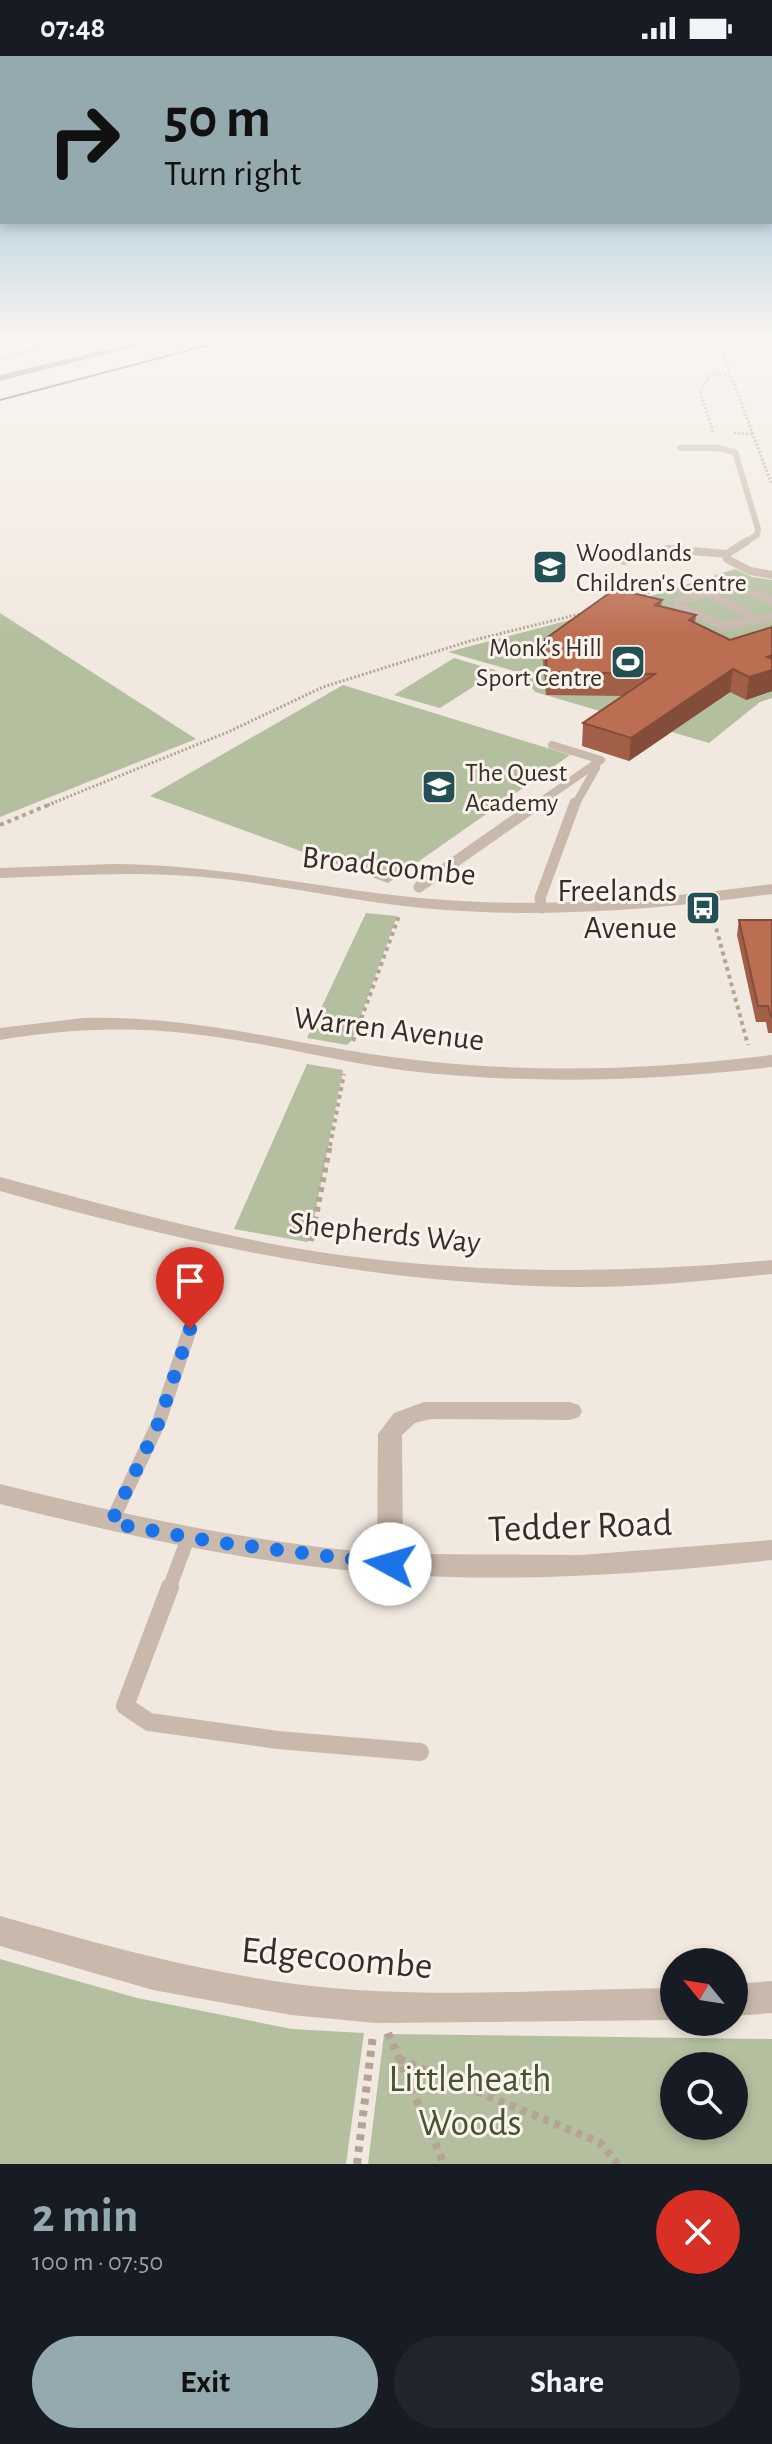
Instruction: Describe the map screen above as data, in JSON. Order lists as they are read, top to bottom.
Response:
{
  "streets": {
    "street": [
      "Broadcoombe",
      "Warren Avenue",
      "Shepherds Way",
      "Tedder Road",
      "Edgecoombe"
    ]
  },
  "parks": ["Littleheath Woods"],
  "places": {
    "school or university": ["Woodlands Children's Centre", "The Quest Academy"],
    "sports": ["Monk's Hill Sport Centre"],
    "bus stop": ["Freelands Avenue"]
  },
  "north": "top left",
  "page": {
    "status": "07:48",
    "turn": ["50 m", "Turn right"],
    "heading": ["2 min", "100 m · 07:50"],
    "buttons": ["Exit", "Share"]
  }
}
